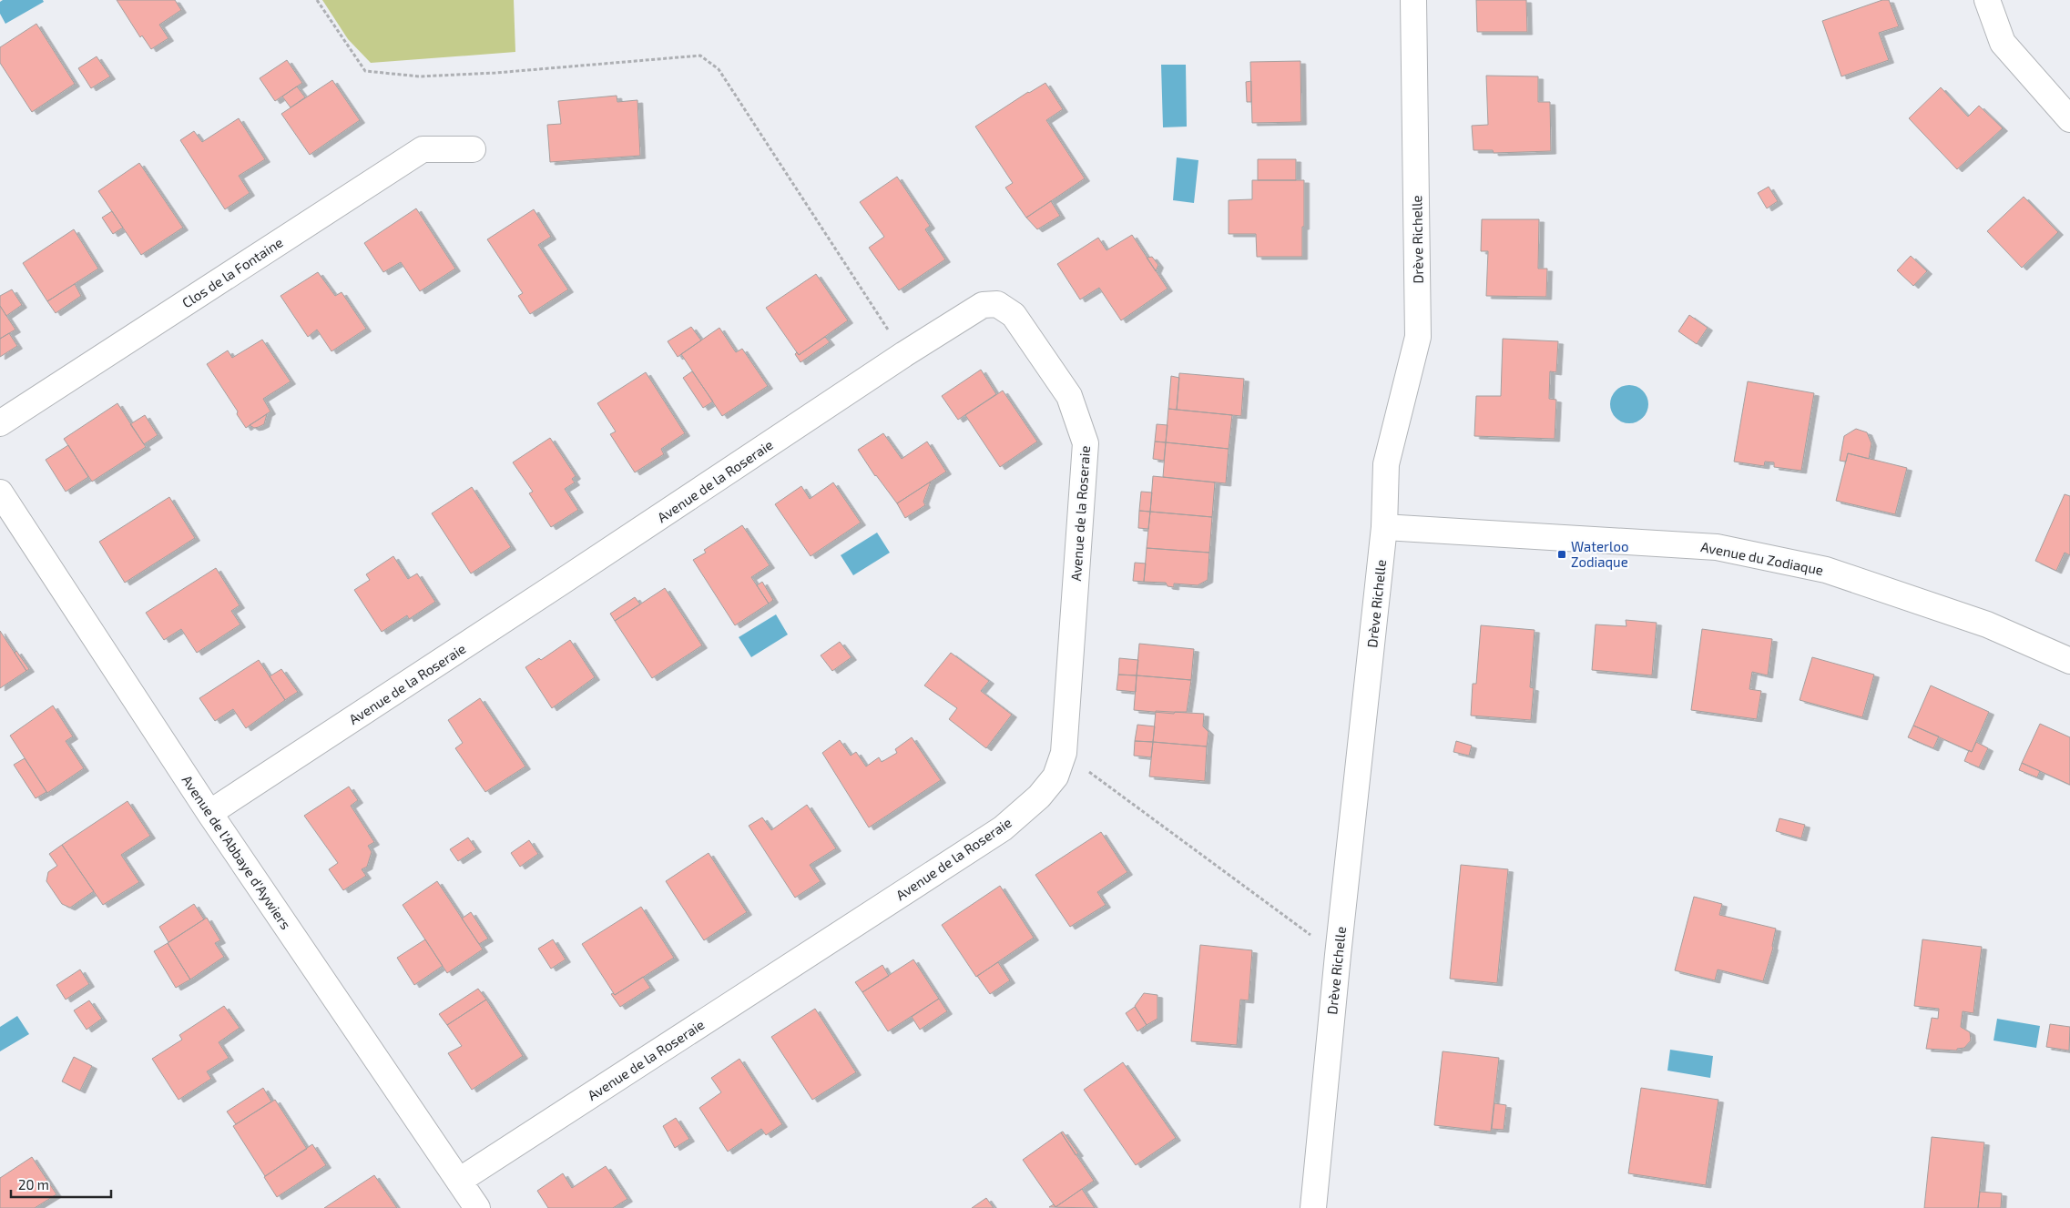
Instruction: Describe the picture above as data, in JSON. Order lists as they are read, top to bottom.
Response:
{
  "streets": {
    "street": [
      "Drève Richelle",
      "Clos de la Fontaine",
      "Avenue de la Roseraie",
      "Avenue du Zodiaque",
      "Avenue de l'Abbaye d'Aywiers"
    ]
  },
  "crossings": [
    ["Drève Richelle", "Avenue du Zodiaque"],
    ["Avenue de la Roseraie", "Avenue de l'Abbaye d'Aywiers"]
  ],
  "places": {
    "transit": ["Waterloo Zodiaque"]
  },
  "scale_bar": "20 m"
}
